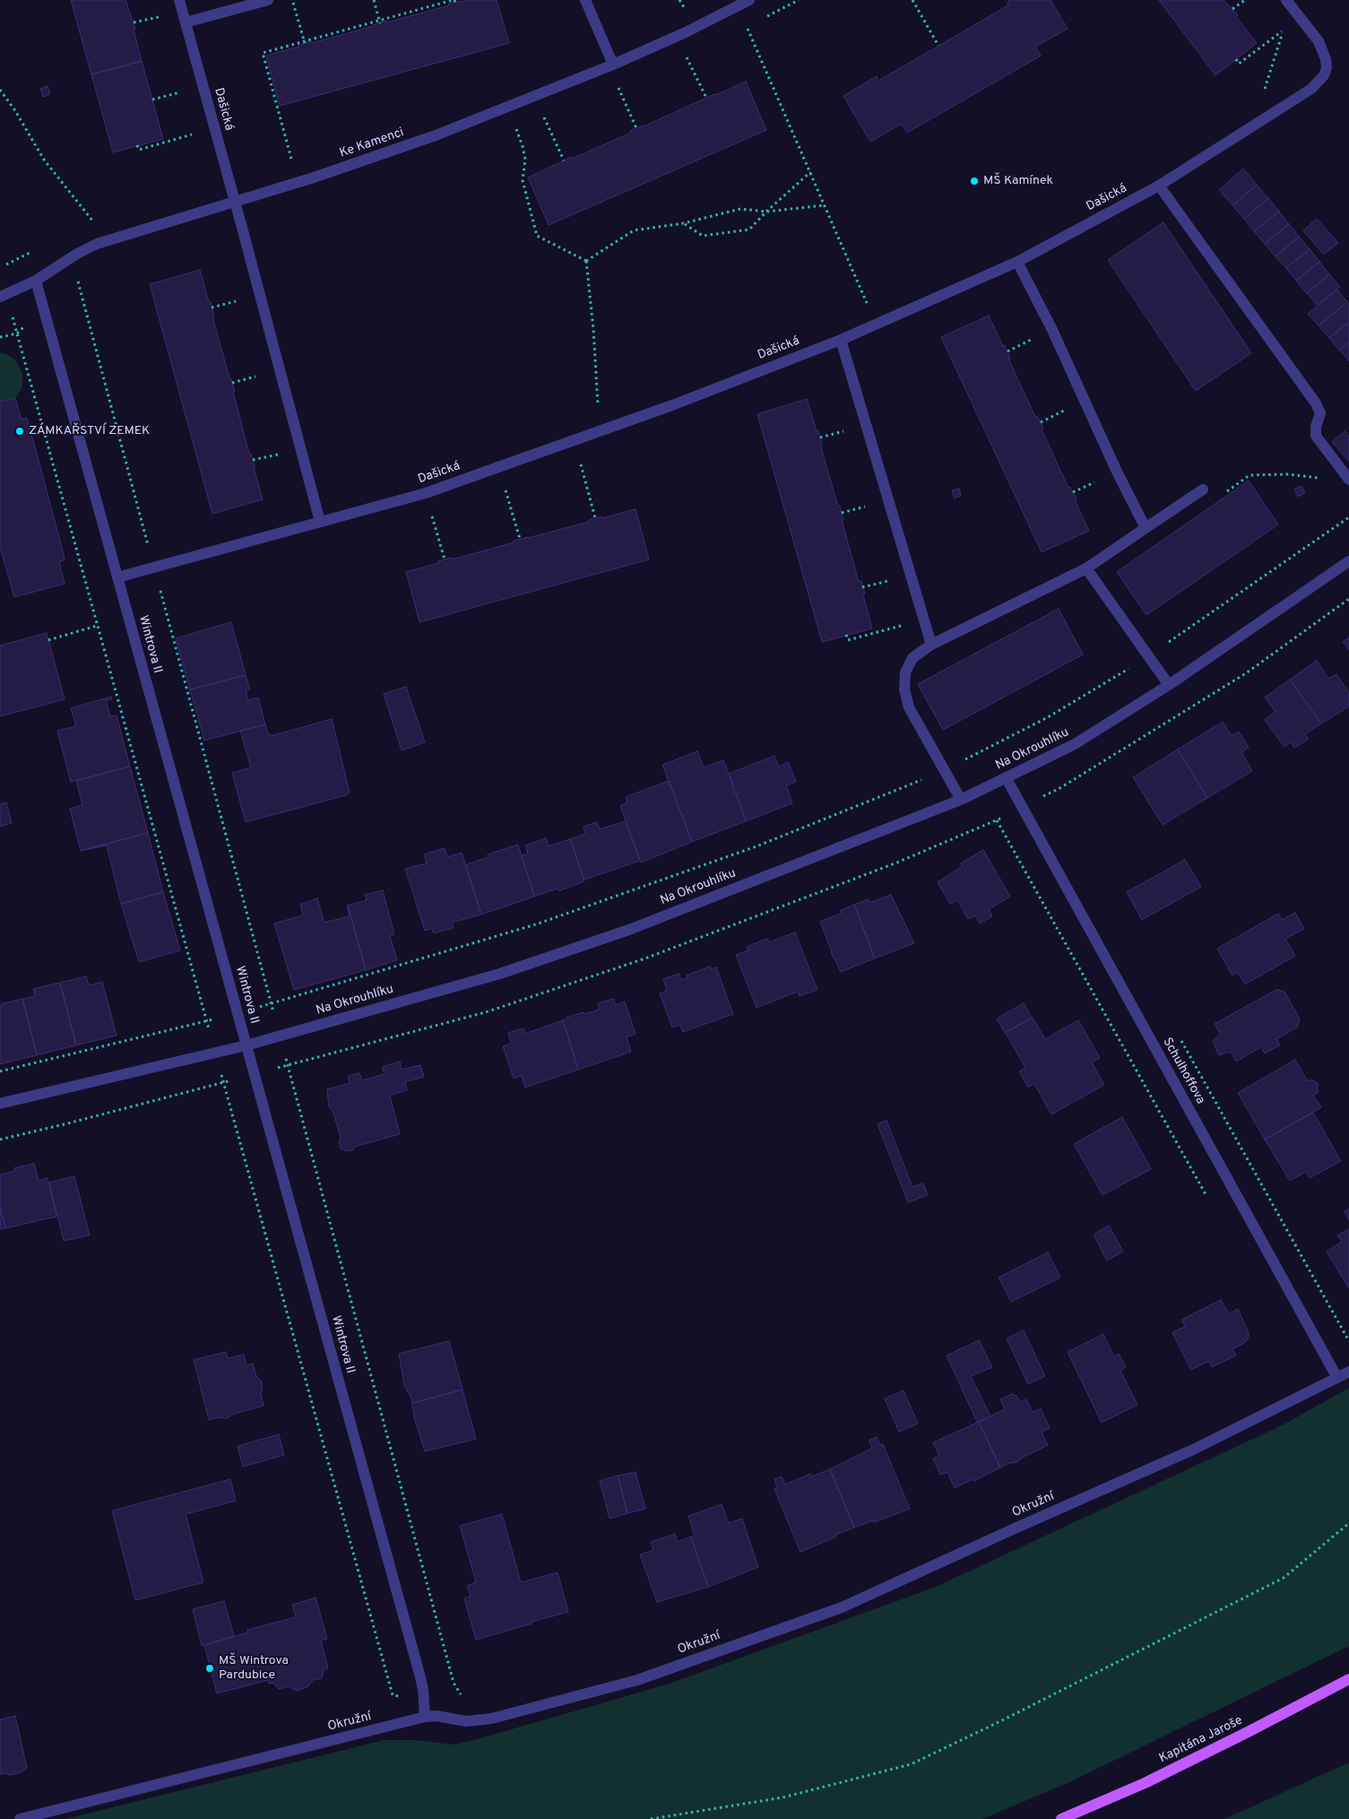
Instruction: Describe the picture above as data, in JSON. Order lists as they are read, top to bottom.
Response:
{
  "streets": {
    "main road": ["Kapitána Jaroše"],
    "street": [
      "Dašická",
      "Ke Kamenci",
      "Wintrova II",
      "Na Okrouhlíku",
      "Schulhoffova",
      "Okružní"
    ]
  },
  "crossings": [
    ["Dašická", "Ke Kamenci"],
    ["Dašická", "Wintrova II"],
    ["Ke Kamenci", "Wintrova II"],
    ["Wintrova II", "Na Okrouhlíku"],
    ["Wintrova II", "Okružní"],
    ["Na Okrouhlíku", "Schulhoffova"],
    ["Schulhoffova", "Okružní"]
  ],
  "places": ["MŠ Kamínek", "ZÁMKAŘSTVÍ ZEMEK", "MŠ Wintrova Pardubice"]
}
